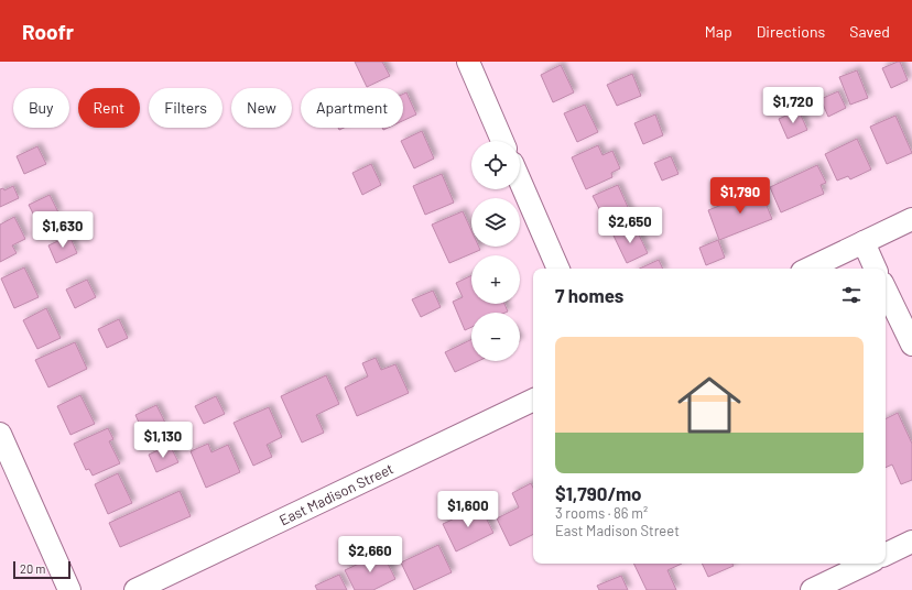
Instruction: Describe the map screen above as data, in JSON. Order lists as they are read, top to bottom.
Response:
{
  "streets": {
    "street": ["East Madison Street"]
  },
  "scale_bar": "20 m",
  "page": {
    "header": "Roofr",
    "nav": ["Map", "Directions", "Saved"],
    "price": [
      "$1,720",
      "$1,790",
      "$2,650",
      "$1,630",
      "$1,130",
      "$1,600",
      "$2,660"
    ],
    "chip": [
      "Buy",
      "Rent",
      "Filters",
      "New",
      "Apartment"
    ],
    "map_buttons": ["+", "−"],
    "heading": "7 homes",
    "list": [
      {
        "name": "$1,790/mo",
        "note": "3 rooms · 86 m² · East Madison Street"
      }
    ],
    "scale": "20 m"
  }
}
